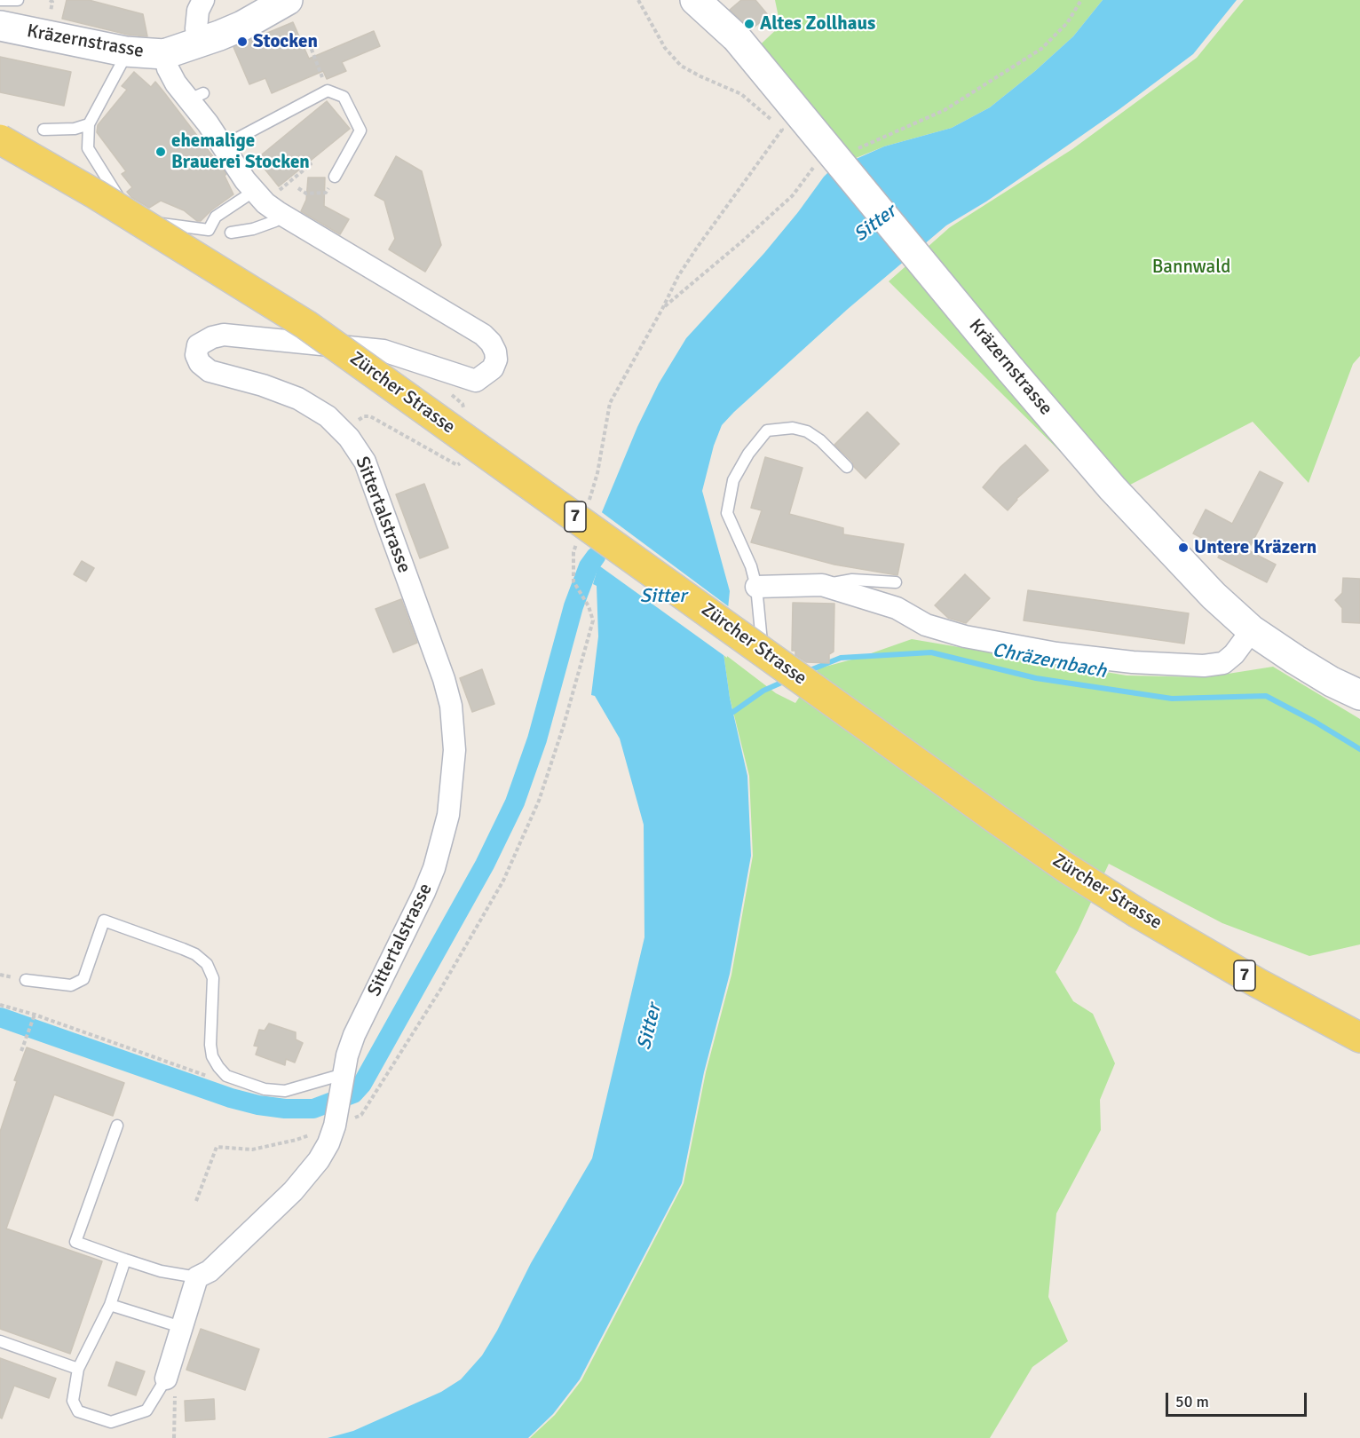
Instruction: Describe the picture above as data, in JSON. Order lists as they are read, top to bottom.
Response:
{
  "streets": {
    "main road": ["Zürcher Strasse", "7"],
    "street": ["Kräzernstrasse", "Sittertalstrasse"]
  },
  "crossings": [
    ["Kräzernstrasse", "Sittertalstrasse"]
  ],
  "water": ["Sitter", "Chräzernbach"],
  "parks": ["Bannwald"],
  "places": [
    "Altes Zollhaus",
    "Stocken",
    "ehemalige Brauerei Stocken",
    "Untere Kräzern"
  ],
  "scale_bar": "50 m"
}
